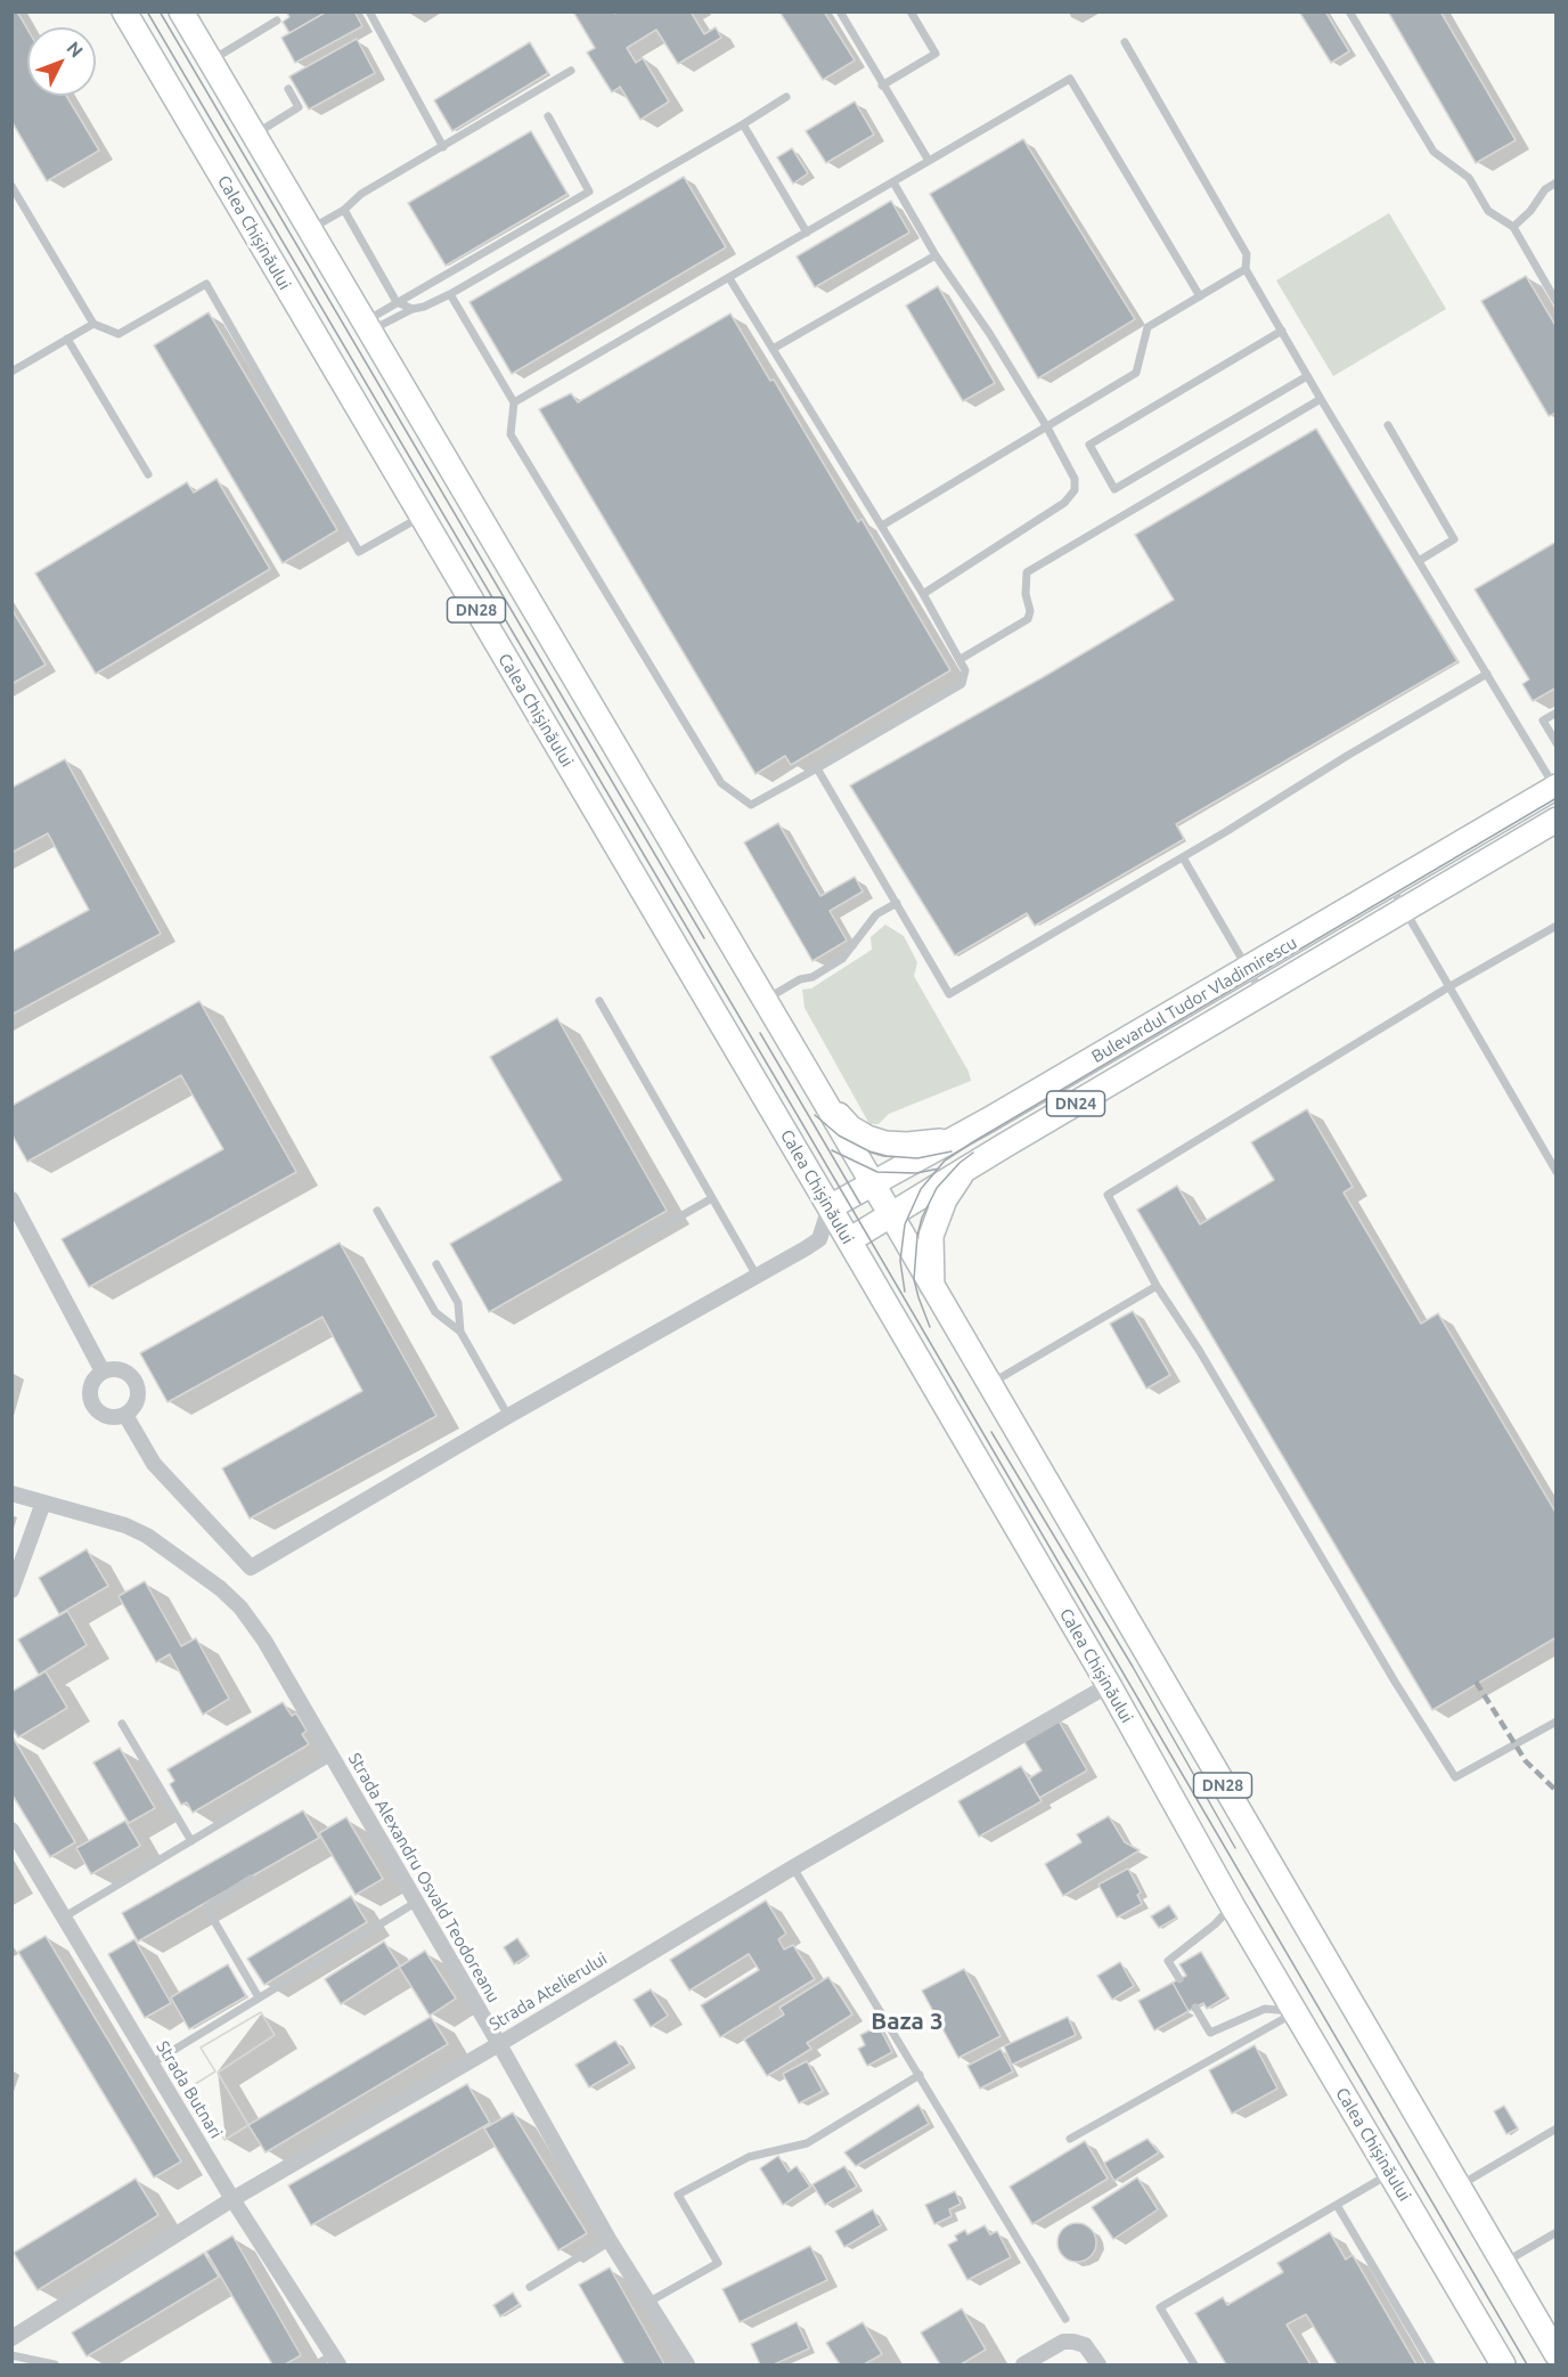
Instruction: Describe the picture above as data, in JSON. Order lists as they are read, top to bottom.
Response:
{
  "streets": {
    "main road": [
      "Calea Chișinăului",
      "DN28",
      "Bulevardul Tudor Vladimirescu",
      "DN24"
    ],
    "street": ["Strada Alexandru Osvald Teodoreanu", "Strada Atelierului", "Strada Butnari"]
  },
  "crossings": [
    ["Calea Chișinăului", "Bulevardul Tudor Vladimirescu"],
    ["Calea Chișinăului", "Strada Atelierului"],
    ["DN28", "Bulevardul Tudor Vladimirescu"],
    ["Strada Alexandru Osvald Teodoreanu", "Strada Atelierului"],
    ["Strada Atelierului", "Strada Butnari"]
  ],
  "districts": ["Baza 3"],
  "north": "top right"
}
